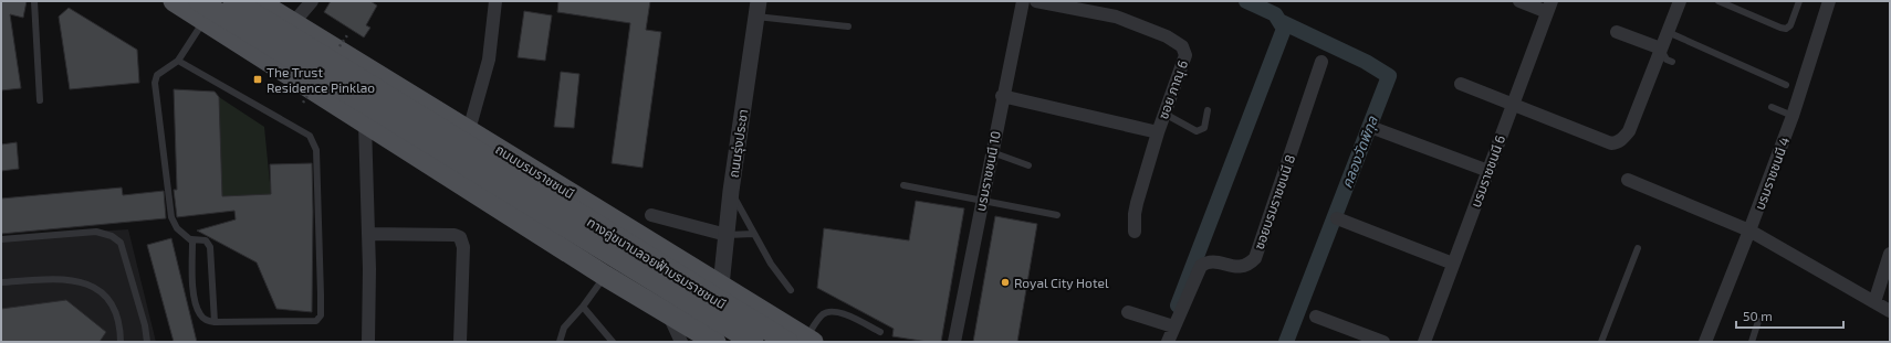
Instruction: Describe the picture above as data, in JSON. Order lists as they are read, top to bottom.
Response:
{
  "streets": {
    "main road": ["ถนนบรมราชชนนี", "ทางคู่ขนานลอยฟ้าบรมราชชนนี"],
    "street": [
      "ซอย ภาณุ 6",
      "ถนนรุ่งประชา",
      "บรมราชชนนี 10",
      "บรมราชชนนี 6",
      "บรมราชชนนี 4",
      "ซอยบรมราชชนนี 8"
    ]
  },
  "crossings": [
    ["ถนนรุ่งประชา", "ถนนบรมราชชนนี"],
    ["ถนนบรมราชชนนี", "ทางคู่ขนานลอยฟ้าบรมราชชนนี"]
  ],
  "water": ["คลองวัดพิกุล"],
  "places": {
    "transit": ["The Trust Residence Pinklao"],
    "other": ["Royal City Hotel"]
  },
  "scale_bar": "50 m"
}
